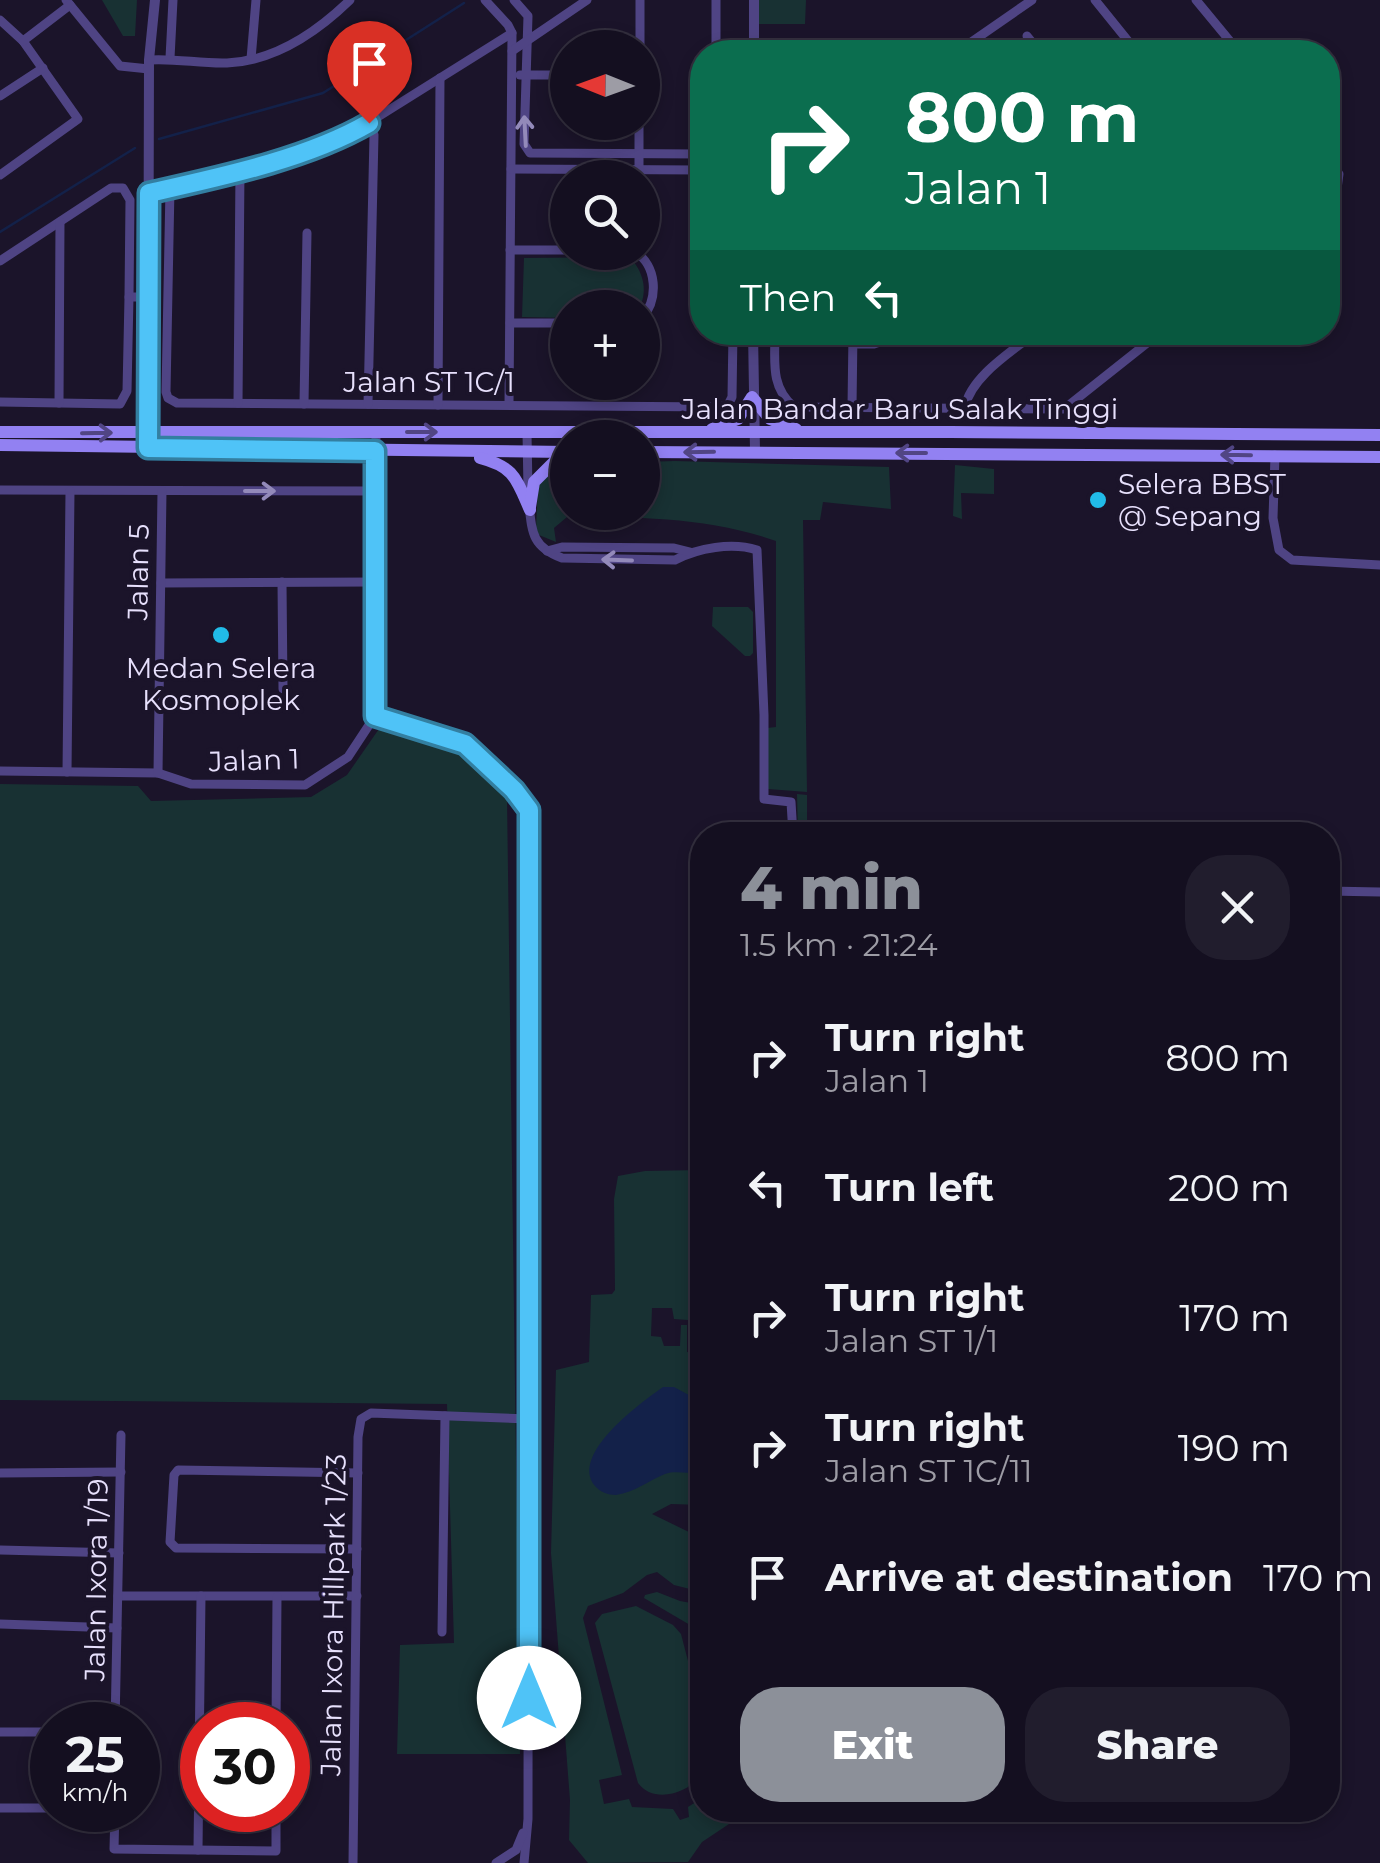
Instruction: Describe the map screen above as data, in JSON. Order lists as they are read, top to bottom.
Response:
{
  "streets": {
    "main road": ["Jalan Bandar Baru Salak Tinggi"],
    "street": [
      "Jalan ST 1C/1",
      "Jalan 5",
      "Jalan 1",
      "Jalan Ixora 1/19",
      "Jalan Ixora Hillpark 1/23"
    ]
  },
  "crossings": [
    ["Jalan 5", "Jalan 1"]
  ],
  "places": ["Selera BBST @ Sepang", "Medan Selera Kosmoplek"],
  "north": "left",
  "page": {
    "map_buttons": ["+", "−"],
    "turn": ["800 m", "Jalan 1"],
    "then": "Then",
    "heading": ["4 min", "1.5 km · 21:24"],
    "list": [
      {
        "name": "Turn right",
        "note": "Jalan 1",
        "value": "800 m"
      },
      {
        "name": "Turn left",
        "value": "200 m"
      },
      {
        "name": "Turn right",
        "note": "Jalan ST 1/1",
        "value": "170 m"
      },
      {
        "name": "Turn right",
        "note": "Jalan ST 1C/11",
        "value": "190 m"
      },
      {
        "name": "Arrive at destination",
        "value": "170 m"
      }
    ],
    "buttons": ["Exit", "Share"],
    "speed": "25 km/h",
    "limit": "30"
  }
}
